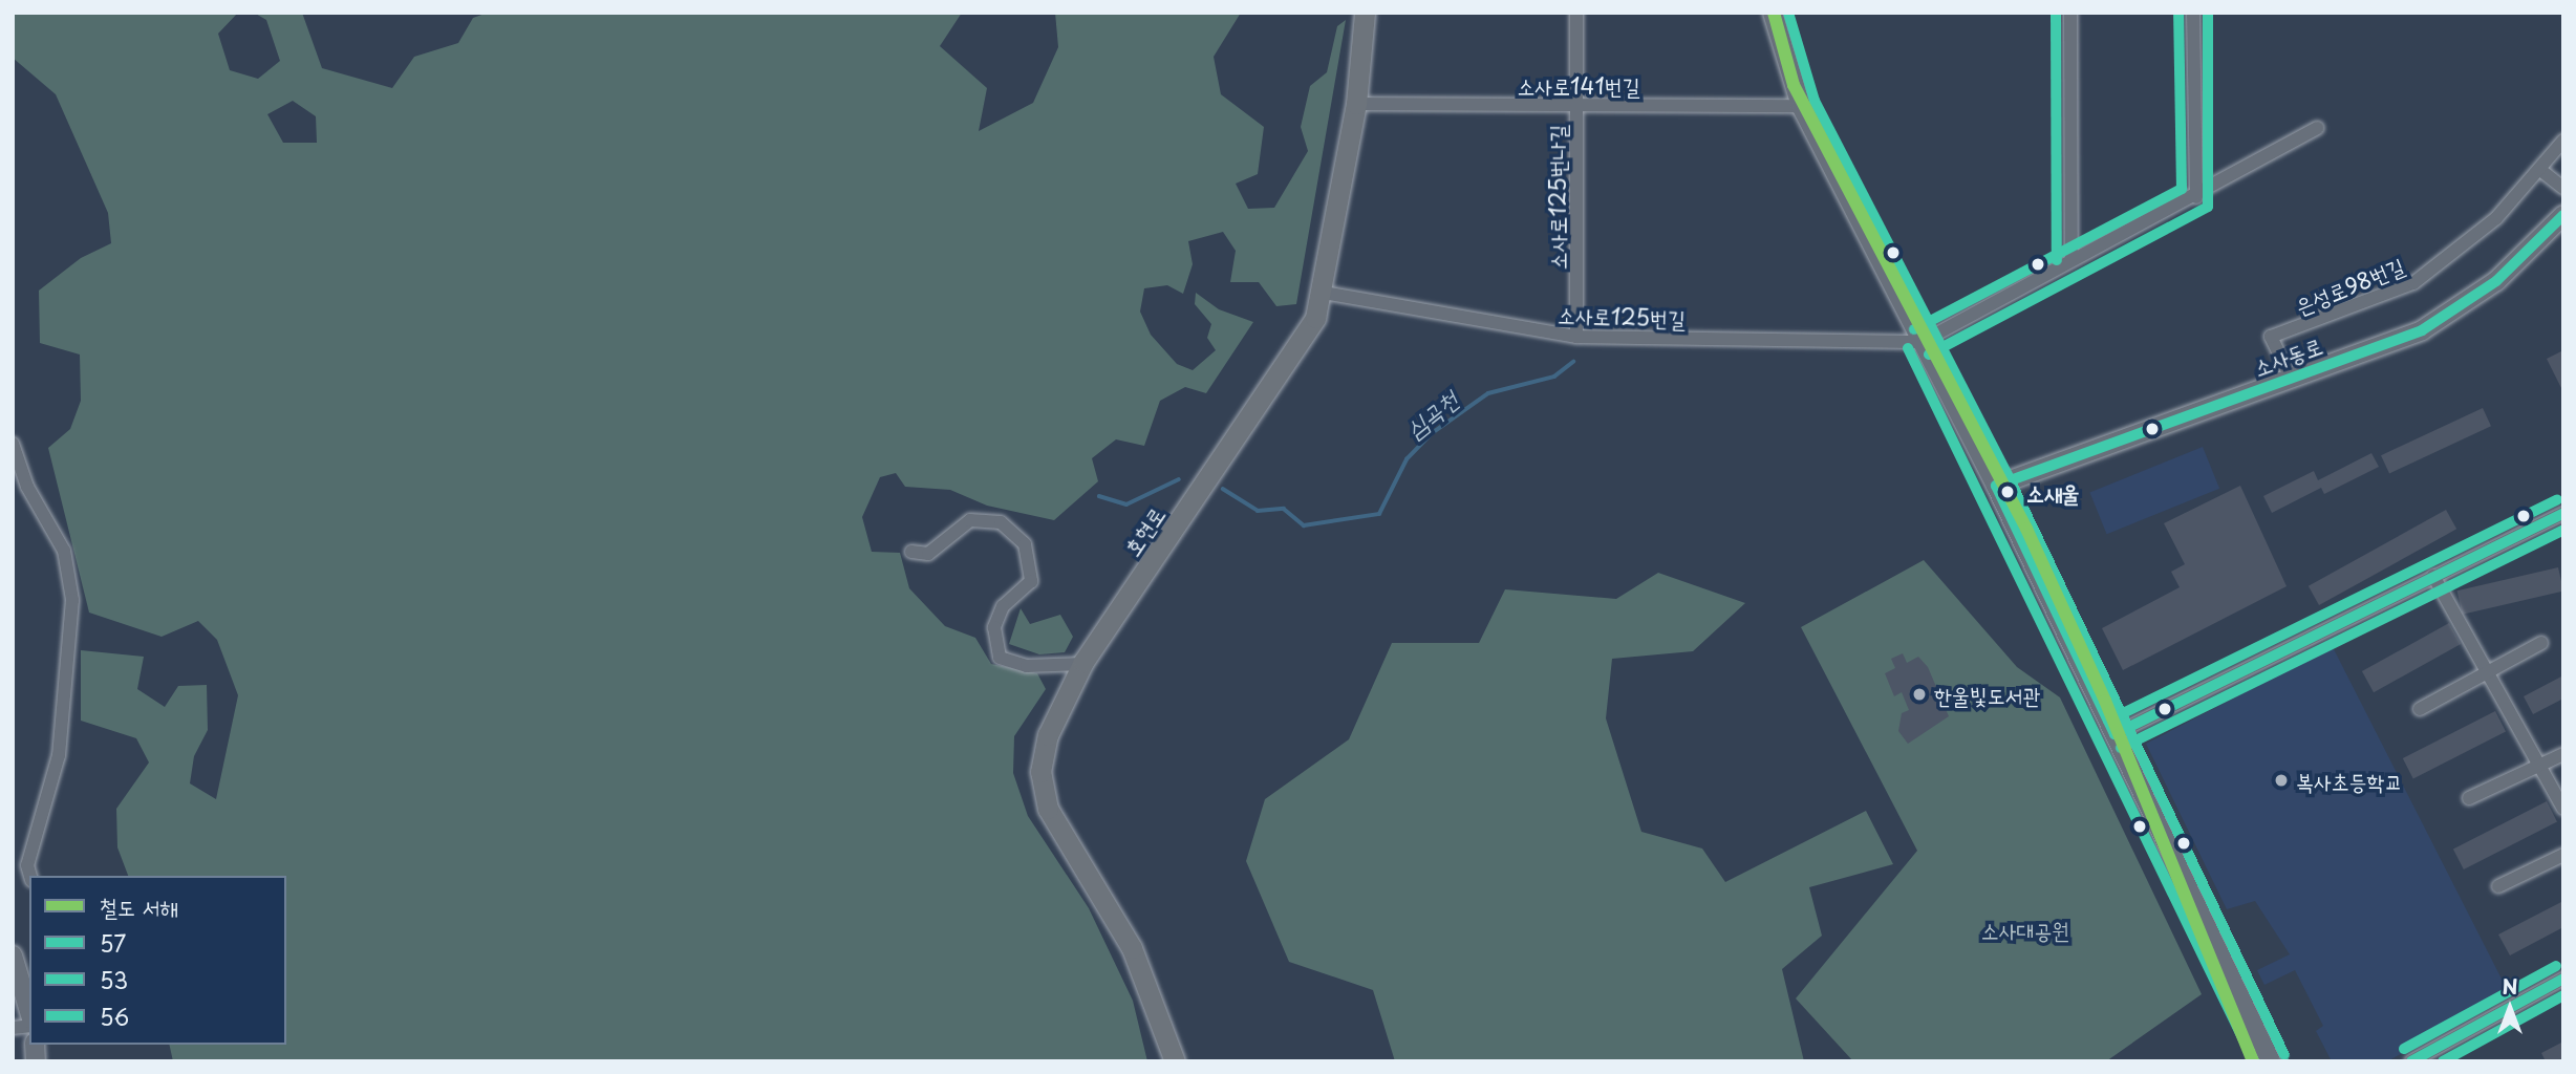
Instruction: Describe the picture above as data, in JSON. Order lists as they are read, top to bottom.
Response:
{
  "streets": {
    "main road": ["호현로"],
    "street": [
      "소사로141번길",
      "소사로125번나길",
      "은성로98번길",
      "소사로125번길",
      "소사동로"
    ]
  },
  "crossings": [
    ["소사로141번길", "소사로125번나길"],
    ["소사로141번길", "호현로"],
    ["소사로125번나길", "소사로125번길"],
    ["은성로98번길", "소사동로"],
    ["소사로125번길", "호현로"]
  ],
  "water": ["심곡천"],
  "parks": ["소사대공원"],
  "places": ["소새울", "한울빛도서관", "복사초등학교"],
  "lines": [
    "rail line 서해",
    "transit line 53",
    "transit line 56",
    "transit line 57"
  ],
  "legend": [
    "철도 서해",
    "57",
    "53",
    "56"
  ],
  "north": "top"
}
